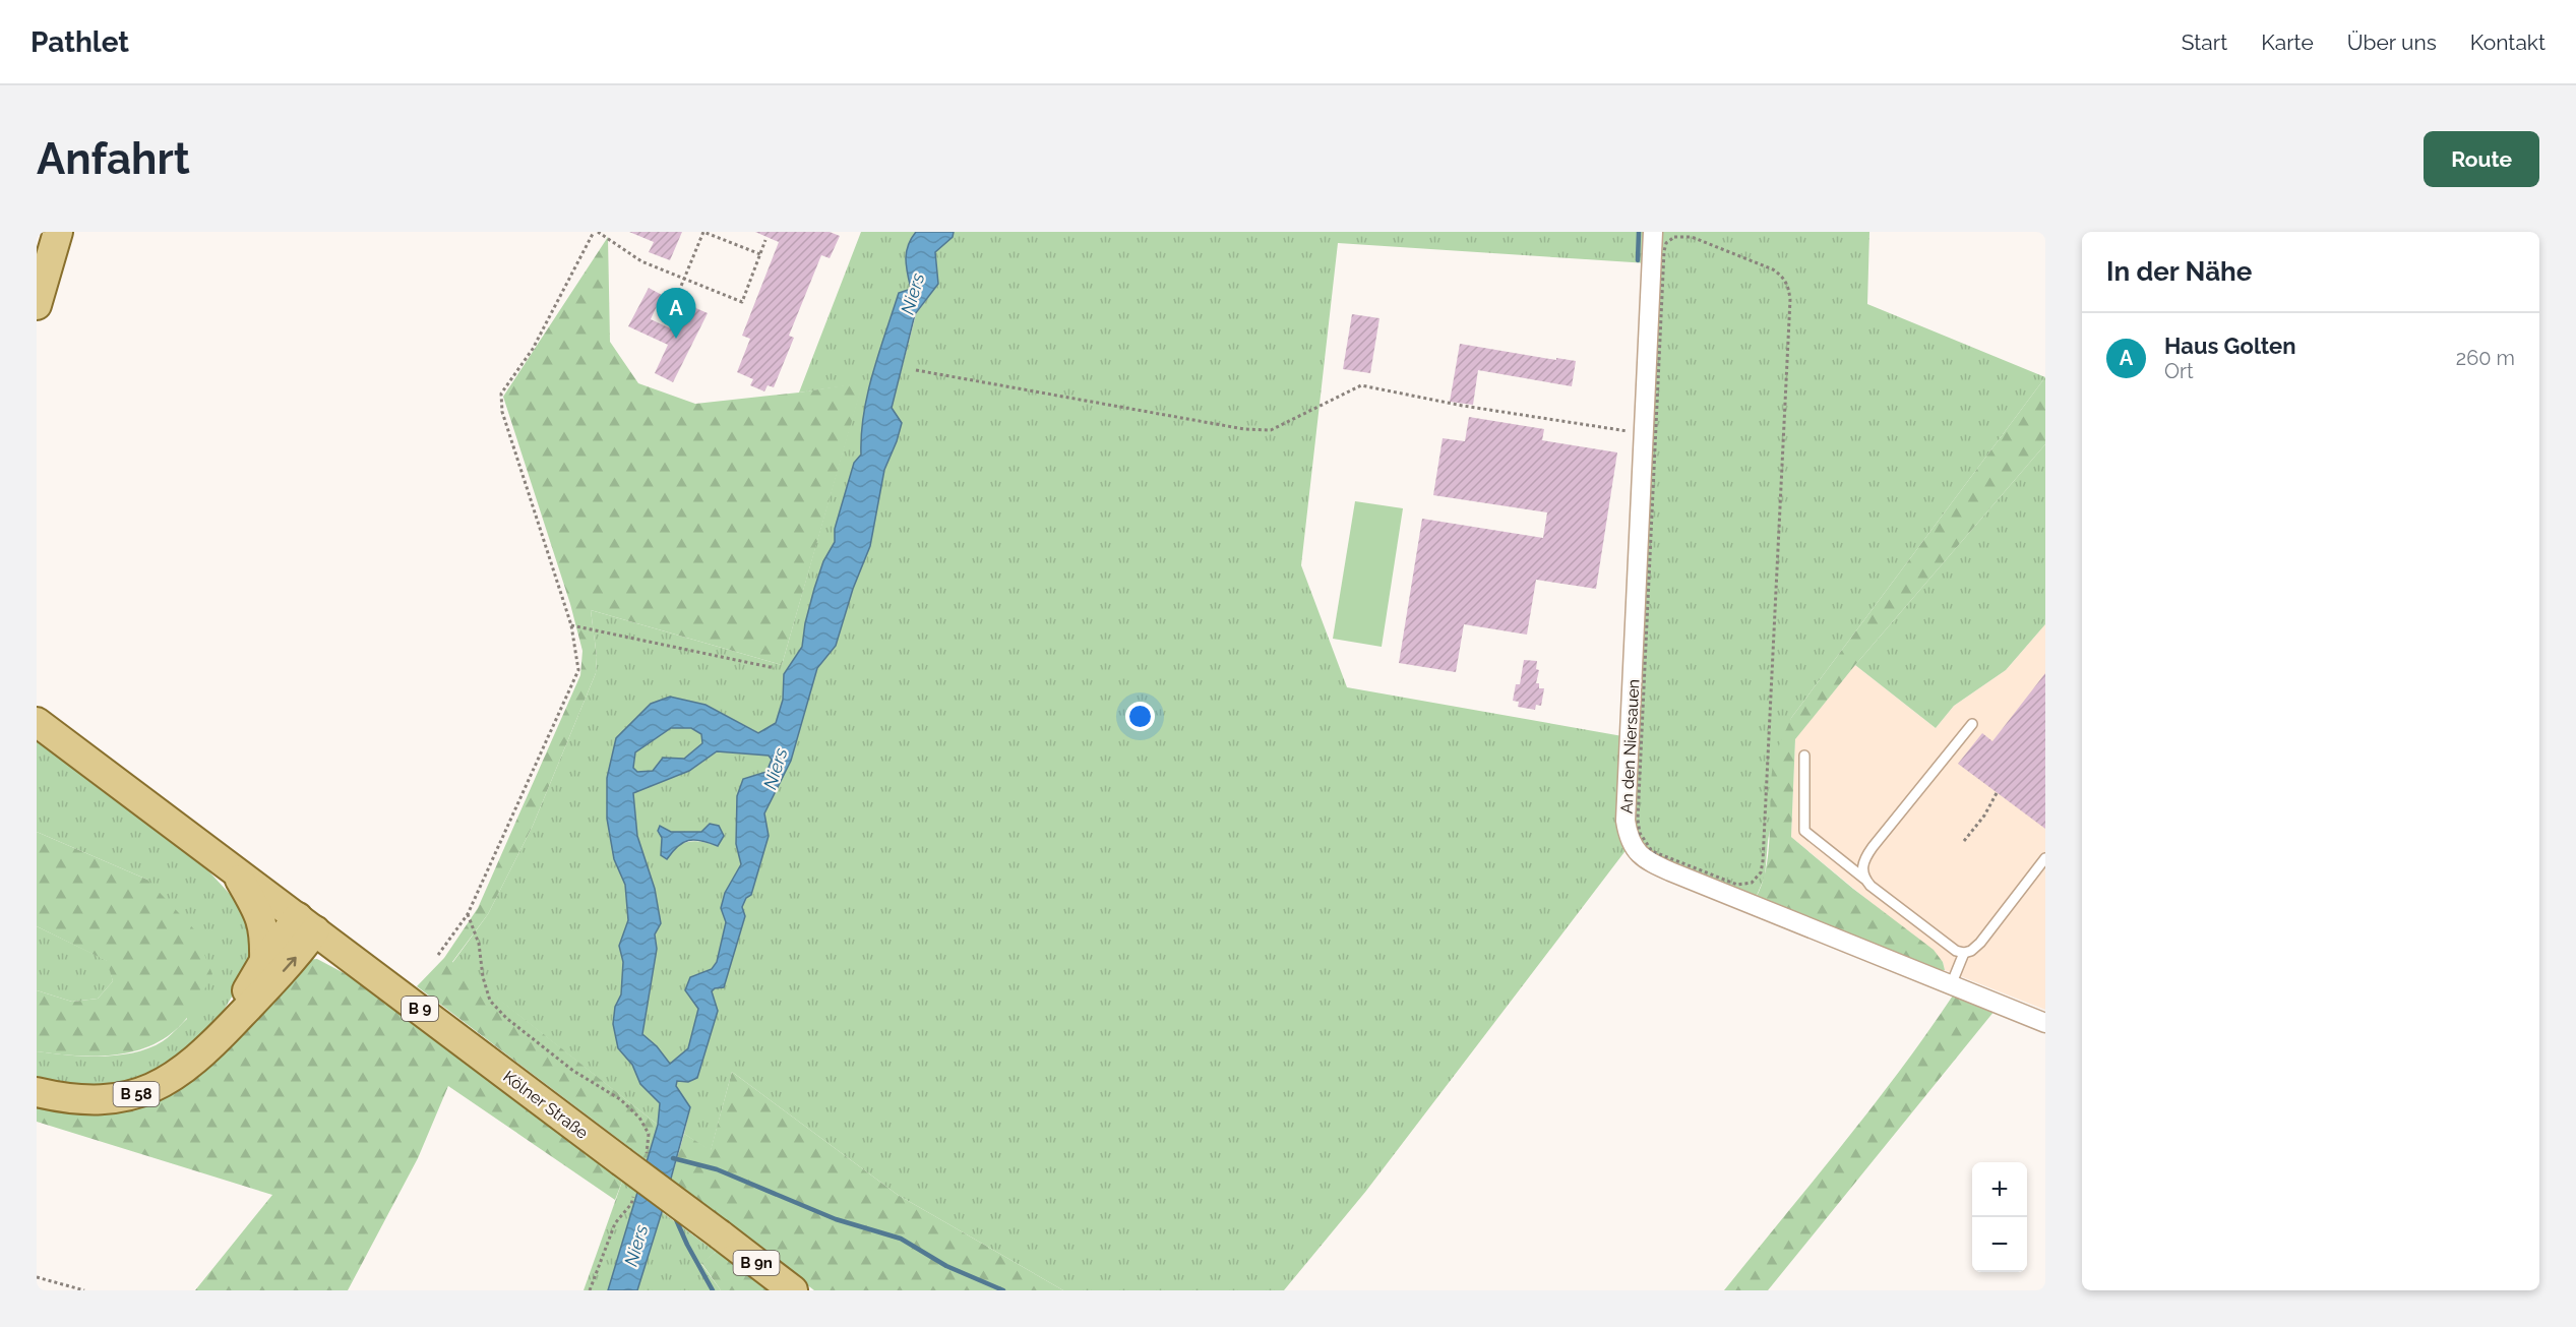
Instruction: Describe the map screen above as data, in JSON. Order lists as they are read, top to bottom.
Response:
{
  "streets": {
    "main road": [
      "B 9",
      "B 58",
      "Kölner Straße",
      "B 9n"
    ],
    "street": ["An den Niersauen"]
  },
  "crossings": [
    ["B 9", "B 58"],
    ["B 9", "Kölner Straße"],
    ["B 58", "Kölner Straße"]
  ],
  "water": ["Niers"],
  "page": {
    "header": "Pathlet",
    "nav": [
      "Start",
      "Karte",
      "Über uns",
      "Kontakt"
    ],
    "buttons": "Route",
    "title": "Anfahrt",
    "heading": "In der Nähe",
    "pins": "A",
    "list": [
      {
        "mark": "A",
        "name": "Haus Golten",
        "note": "Ort",
        "value": "260 m"
      }
    ],
    "map_buttons": ["+", "−"]
  }
}
